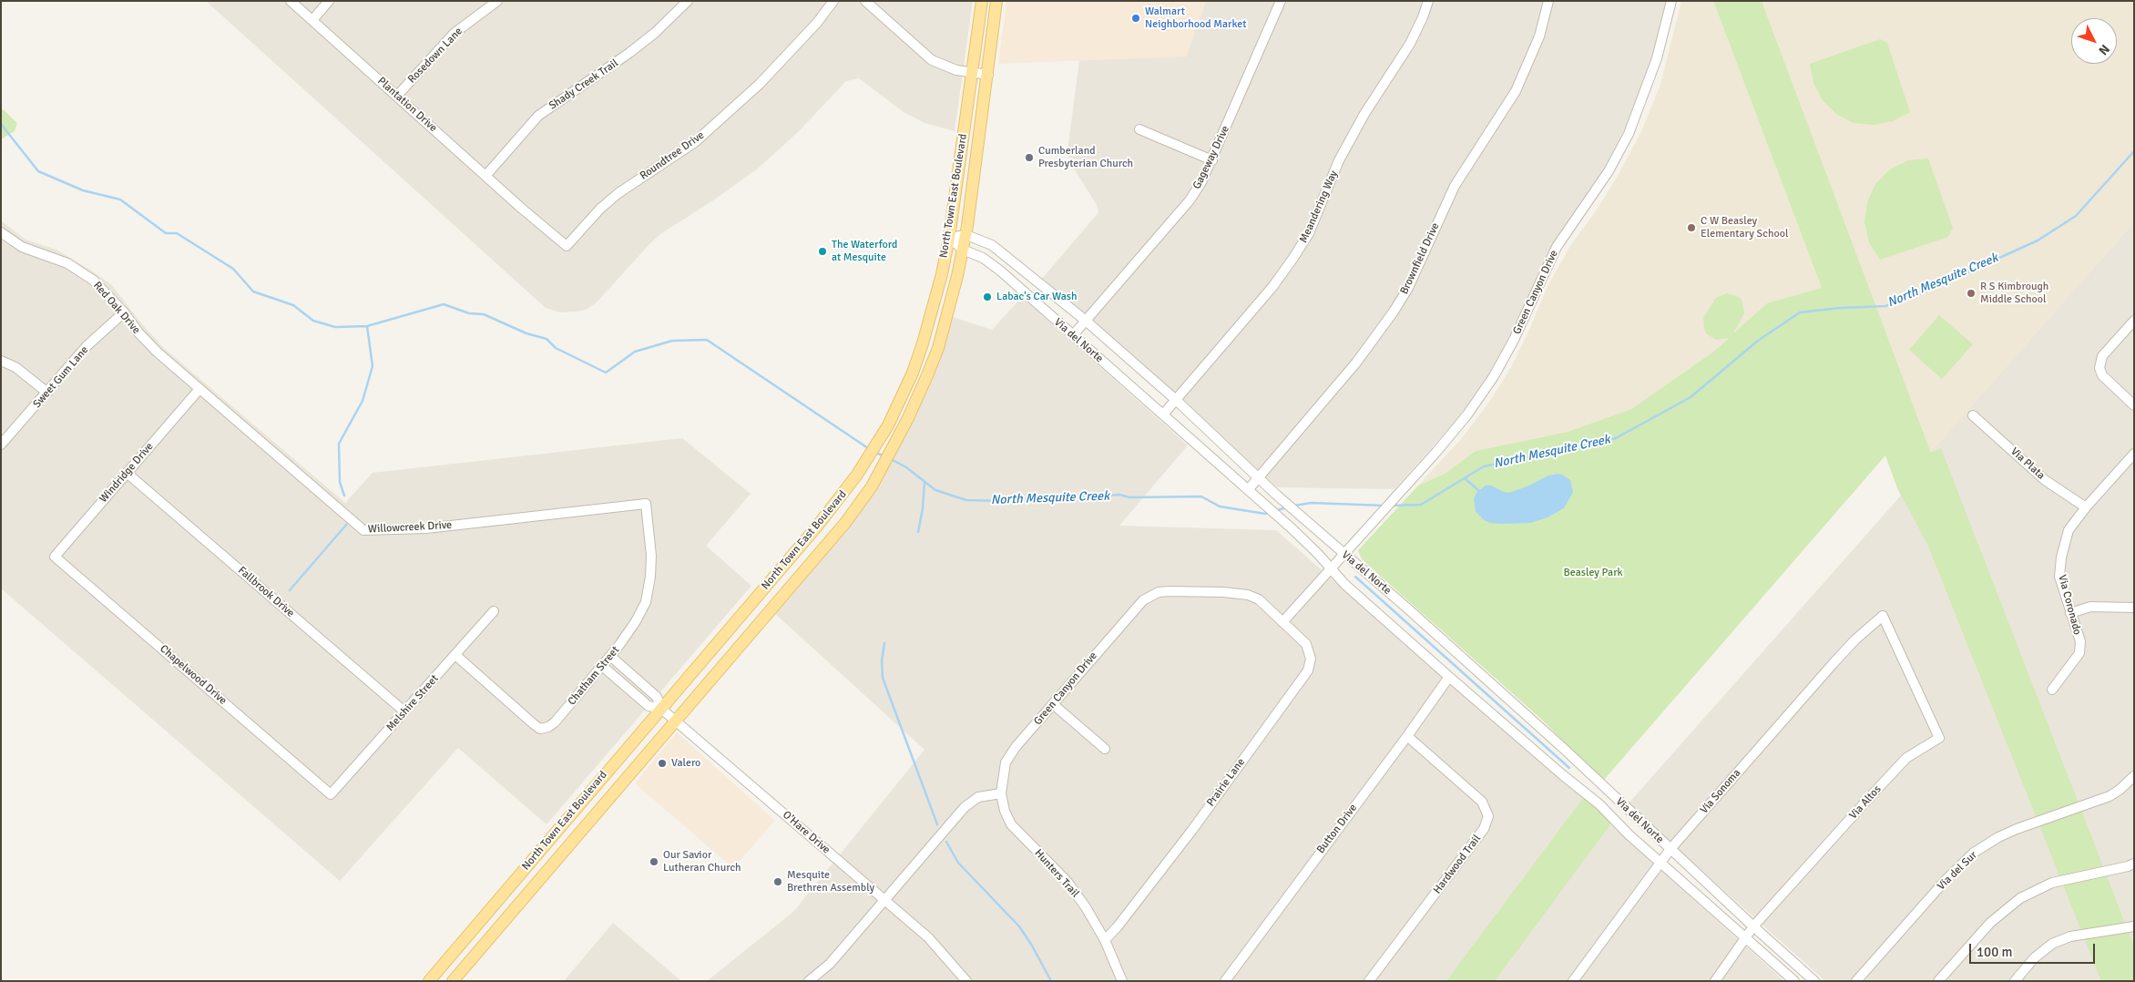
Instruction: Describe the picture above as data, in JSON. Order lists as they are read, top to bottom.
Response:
{
  "streets": {
    "main road": ["North Town East Boulevard"],
    "street": [
      "Rosedown Lane",
      "Shady Creek Trail",
      "Plantation Drive",
      "Roundtree Drive",
      "Gageway Drive",
      "Meandering Way",
      "Brownfield Drive",
      "Green Canyon Drive",
      "Red Oak Drive",
      "Via del Norte",
      "Sweet Gum Lane",
      "Via Plata",
      "Windridge Drive",
      "Willowcreek Drive",
      "Fallbrook Drive",
      "Via Coronado",
      "Chapelwood Drive",
      "Chatham Street",
      "Melshire Street",
      "Prairie Lane",
      "Via Sonoma",
      "Via Altos",
      "Button Drive",
      "O'Hare Drive",
      "Hardwood Trail",
      "Via del Sur",
      "Hunters Trail"
    ]
  },
  "crossings": [
    ["Rosedown Lane", "Plantation Drive"],
    ["Shady Creek Trail", "Plantation Drive"],
    ["Plantation Drive", "Roundtree Drive"],
    ["Gageway Drive", "Via del Norte"],
    ["North Town East Boulevard", "Via del Norte"],
    ["North Town East Boulevard", "O'Hare Drive"],
    ["Meandering Way", "Via del Norte"],
    ["Brownfield Drive", "Via del Norte"],
    ["Green Canyon Drive", "Via del Norte"],
    ["Green Canyon Drive", "Prairie Lane"],
    ["Green Canyon Drive", "Hunters Trail"],
    ["Red Oak Drive", "Sweet Gum Lane"],
    ["Red Oak Drive", "Willowcreek Drive"],
    ["Via del Norte", "Via Sonoma"],
    ["Via del Norte", "Via Altos"],
    ["Via del Norte", "Button Drive"],
    ["Via Plata", "Via Coronado"],
    ["Windridge Drive", "Willowcreek Drive"],
    ["Windridge Drive", "Fallbrook Drive"],
    ["Windridge Drive", "Chapelwood Drive"],
    ["Willowcreek Drive", "Chatham Street"],
    ["Fallbrook Drive", "Melshire Street"],
    ["Chapelwood Drive", "Melshire Street"],
    ["Chatham Street", "Melshire Street"],
    ["Prairie Lane", "Hunters Trail"],
    ["Via Sonoma", "Via Altos"],
    ["Button Drive", "Hardwood Trail"]
  ],
  "water": ["North Mesquite Creek"],
  "parks": ["Beasley Park"],
  "places": [
    "Walmart Neighborhood Market",
    "Cumberland Presbyterian Church",
    "C W Beasley Elementary School",
    "The Waterford at Mesquite",
    "R S Kimbrough Middle School",
    "Labac's Car Wash",
    "Valero",
    "Our Savior Lutheran Church",
    "Mesquite Brethren Assembly"
  ],
  "scale_bar": "100 m",
  "north": "bottom right"
}
